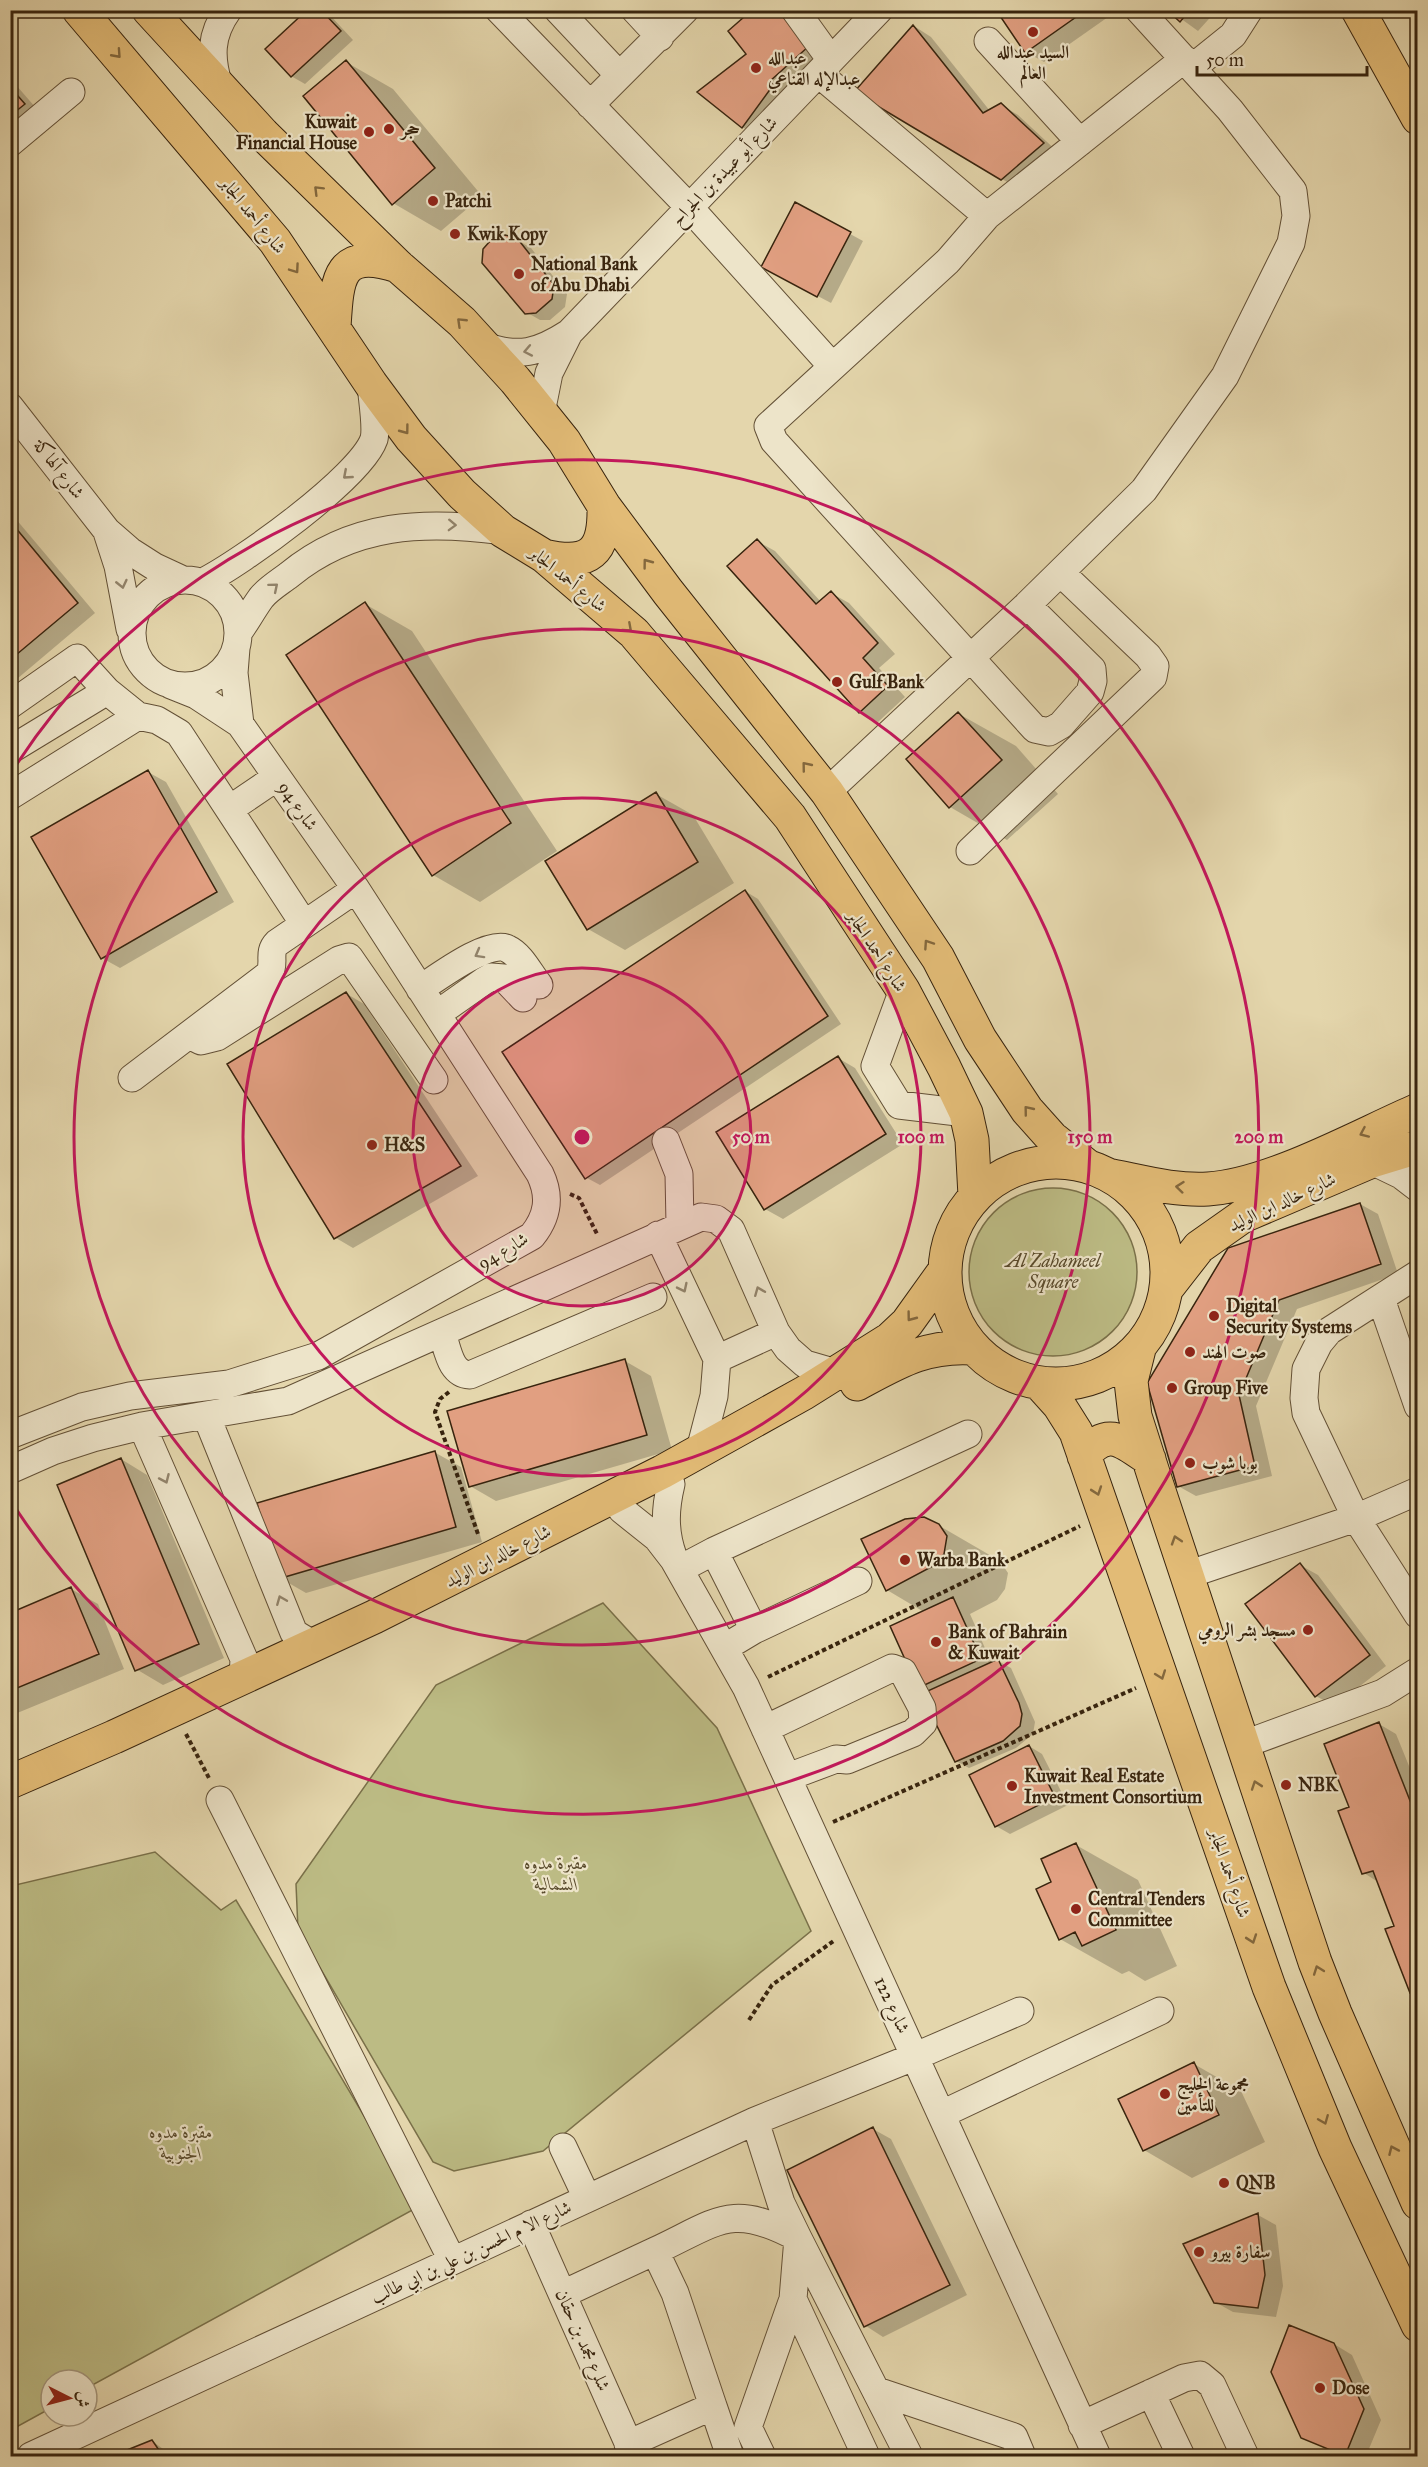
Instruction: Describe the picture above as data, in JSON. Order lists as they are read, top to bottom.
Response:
{
  "streets": {
    "main road": ["شارع أحمد الجابر", "شارع خالد ابن الوليد"],
    "street": [
      "شارع أبو عبيدة بن الجراح",
      "شارع آلهاكة",
      "شارع 94",
      "شارع 122",
      "شارع الا م الحسن بن علي بن ابي طالب",
      "شلرع مجمد بن حقان"
    ]
  },
  "crossings": [
    ["شارع أحمد الجابر", "شارع خالد ابن الوليد"],
    ["شارع آلهاكة", "شارع 94"],
    ["شارع خالد ابن الوليد", "شارع 122"],
    ["شارع 122", "شارع الا م الحسن بن علي بن ابي طالب"],
    ["شارع الا م الحسن بن علي بن ابي طالب", "شلرع مجمد بن حقان"]
  ],
  "parks": ["Al Zahameel Square", "مقبرة مدوه الشمالية", "مقبرة مدوه الجنوبية"],
  "places": [
    "السيد عبدالله العالم",
    "عبدالله عبدالإله القناعي",
    "حجر",
    "Kuwait Financial House",
    "Patchi",
    "Kwik Kopy",
    "National Bank of Abu Dhabi",
    "Gulf Bank",
    "H&S",
    "Digital Security Systems",
    "صوت الهند",
    "Group Five",
    "بوبا شوب",
    "Warba Bank",
    "مسجد بشر الرومي",
    "Bank of Bahrain & Kuwait",
    "NBK",
    "Kuwait Real Estate Investment Consortium",
    "Central Tenders Committee",
    "مجموعة الخليج للتأمين",
    "QNB",
    "سفارة بيرو",
    "Dose"
  ],
  "scale_bar": "50 m",
  "north": "right",
  "rings": [
    "50 m",
    "100 m",
    "150 m",
    "200 m"
  ]
}
